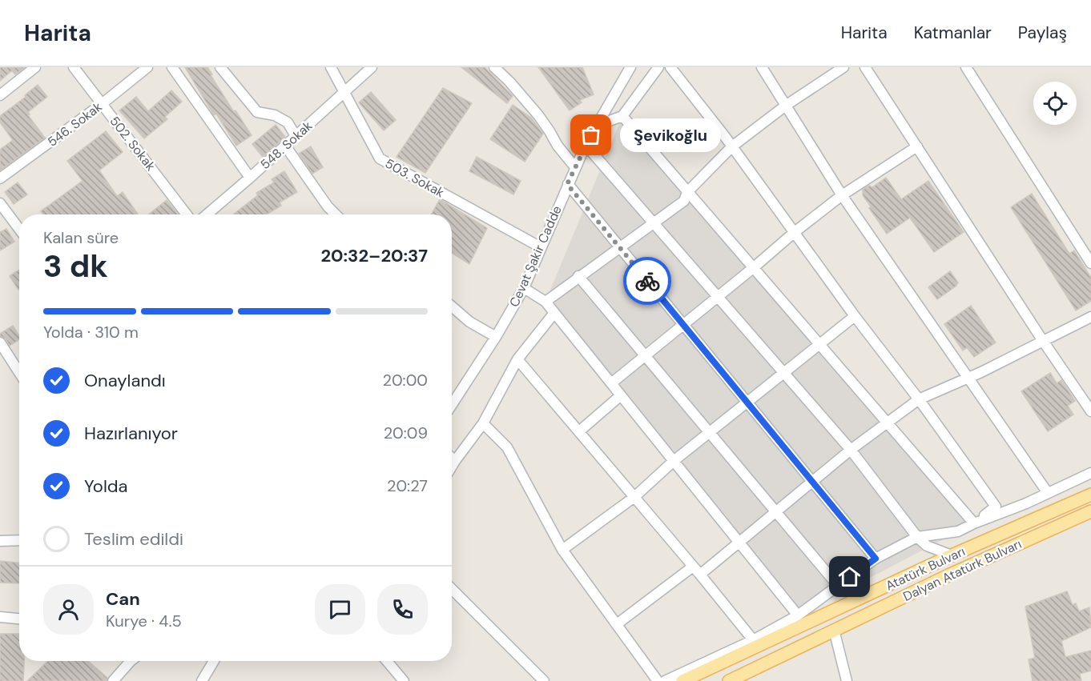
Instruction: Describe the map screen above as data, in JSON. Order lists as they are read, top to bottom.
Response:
{
  "streets": {
    "main road": ["Atatürk Bulvarı", "Dalyan Atatürk Bulvarı"],
    "street": [
      "546. Sokak",
      "502. Sokak",
      "548. Sokak",
      "503. Sokak",
      "Cevat Şakir Cadde"
    ]
  },
  "crossings": [
    ["546. Sokak", "502. Sokak"],
    ["548. Sokak", "503. Sokak"],
    ["503. Sokak", "Cevat Şakir Cadde"]
  ],
  "places": ["Şevikoğlu"],
  "page": {
    "header": "Harita",
    "nav": ["Harita", "Katmanlar", "Paylaş"],
    "bubble": "Şevikoğlu",
    "heading": ["3 dk", "Kalan süre", "20:32–20:37"],
    "panel": ["Can", "Kurye · 4.5"],
    "bar": "Yolda · 310 m",
    "list": [
      ["Onaylandı", "20:00"],
      ["Hazırlanıyor", "20:09"],
      ["Yolda", "20:27"],
      "Teslim edildi"
    ]
  }
}
